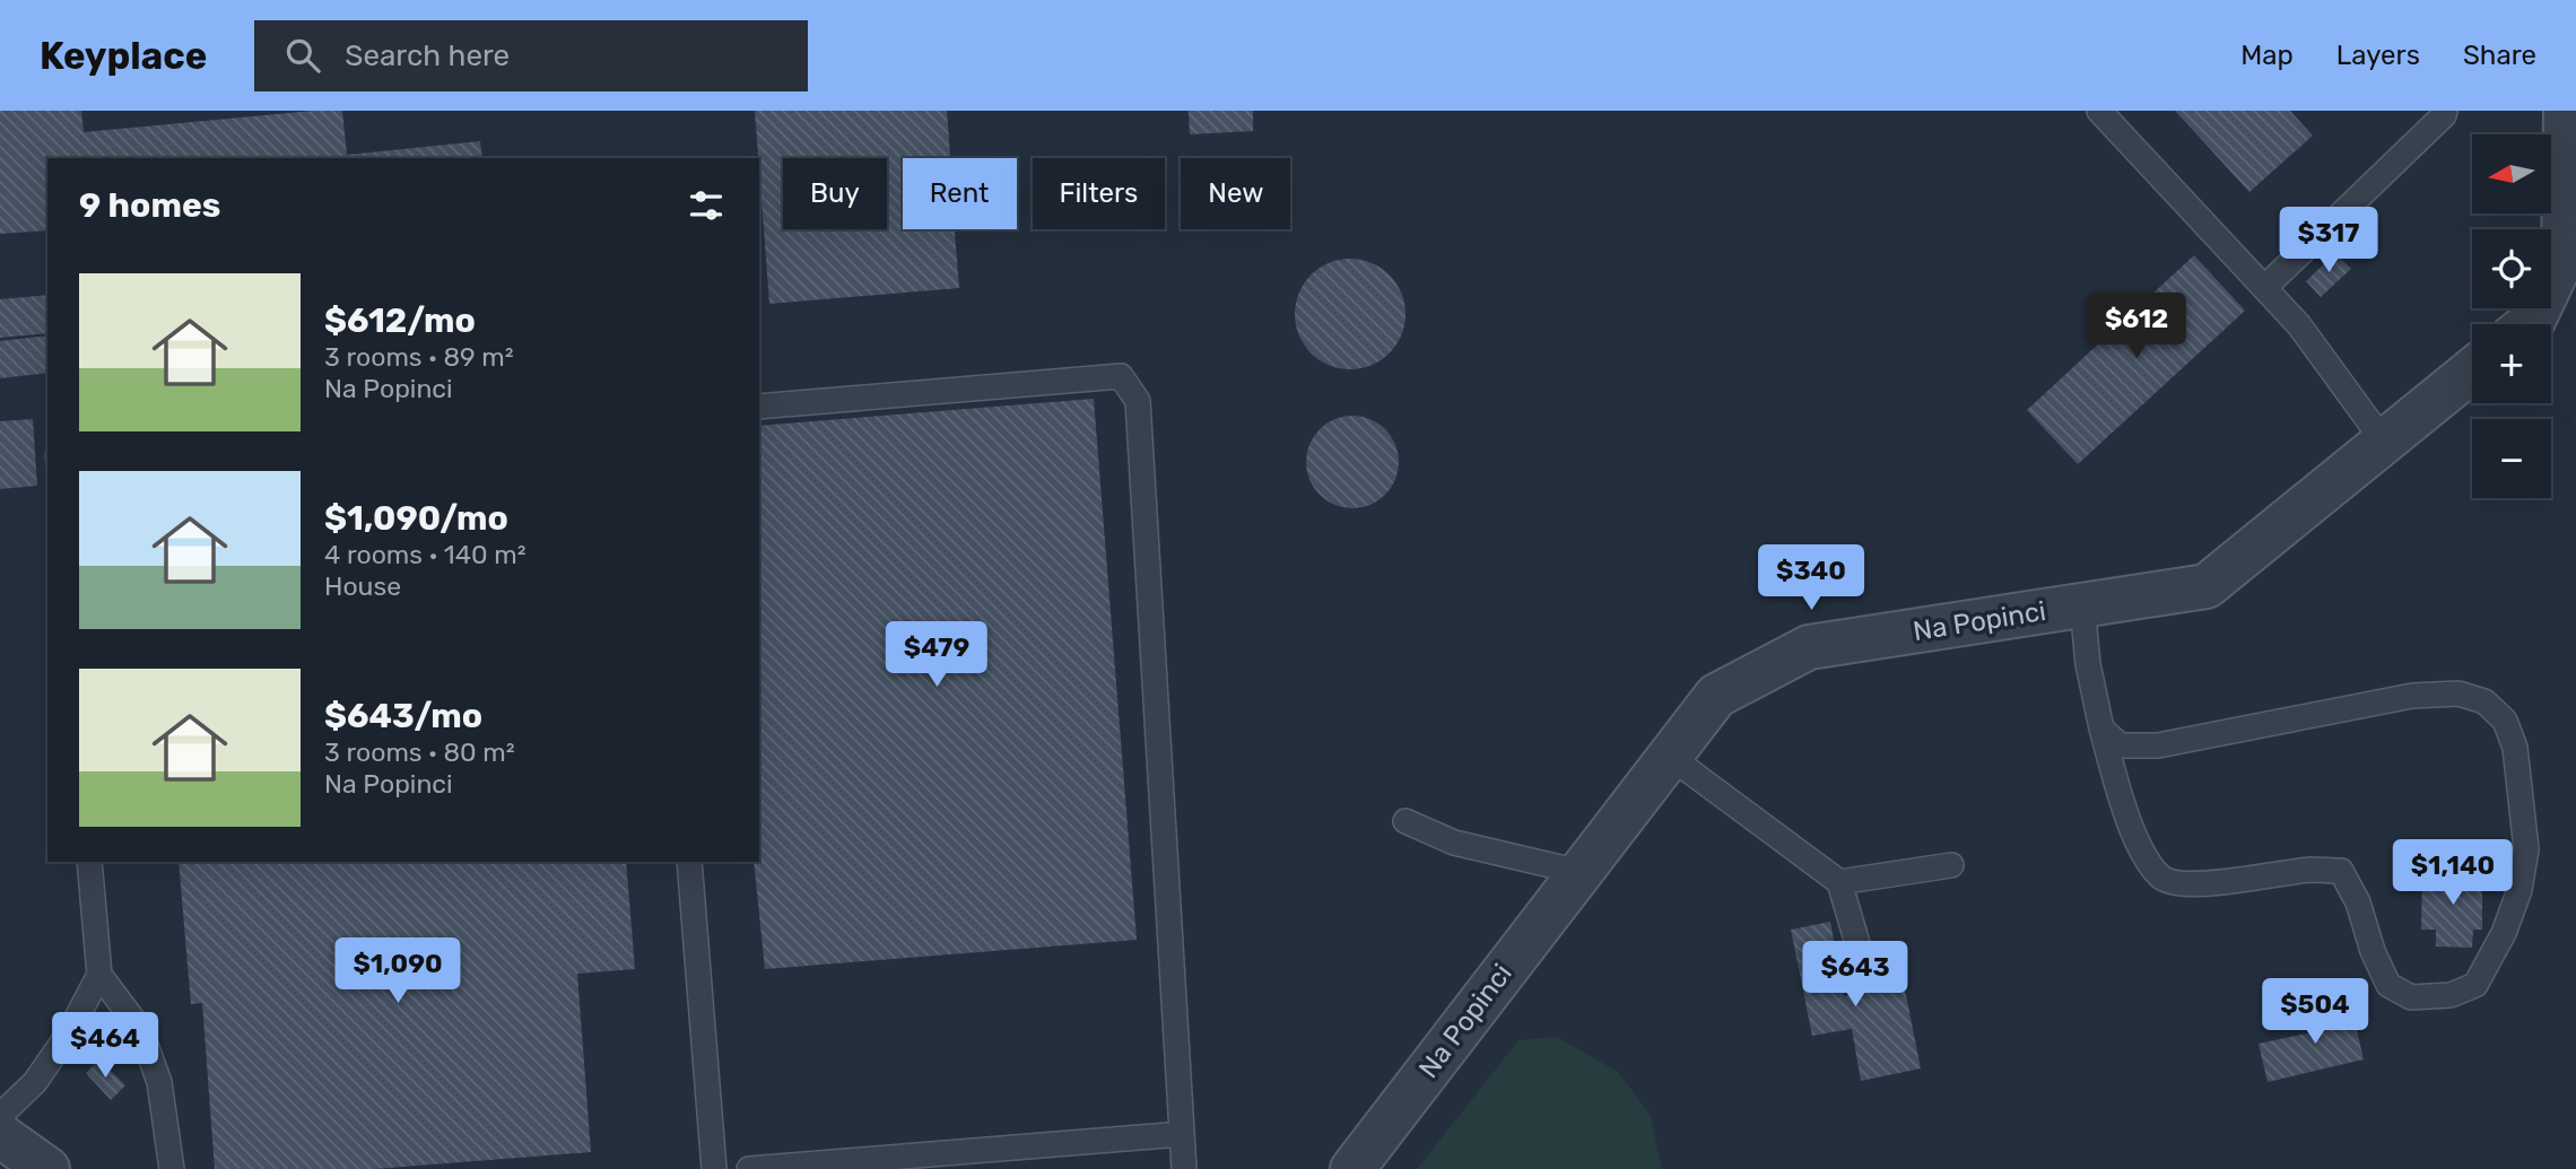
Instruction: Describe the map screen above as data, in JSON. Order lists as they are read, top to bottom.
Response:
{
  "streets": {
    "street": ["Na Popinci"]
  },
  "north": "left",
  "page": {
    "header": "Keyplace",
    "search": "Search here",
    "nav": ["Map", "Layers", "Share"],
    "map_buttons": ["+", "−"],
    "chip": [
      "Buy",
      "Rent",
      "Filters",
      "New"
    ],
    "heading": "9 homes",
    "price": [
      "$317",
      "$612",
      "$340",
      "$479",
      "$1,140",
      "$1,090",
      "$643",
      "$504",
      "$464"
    ],
    "list": [
      {
        "name": "$612/mo",
        "note": "3 rooms · 89 m² · Na Popinci"
      },
      {
        "name": "$1,090/mo",
        "note": "4 rooms · 140 m² · House"
      },
      {
        "name": "$643/mo",
        "note": "3 rooms · 80 m² · Na Popinci"
      }
    ]
  }
}
